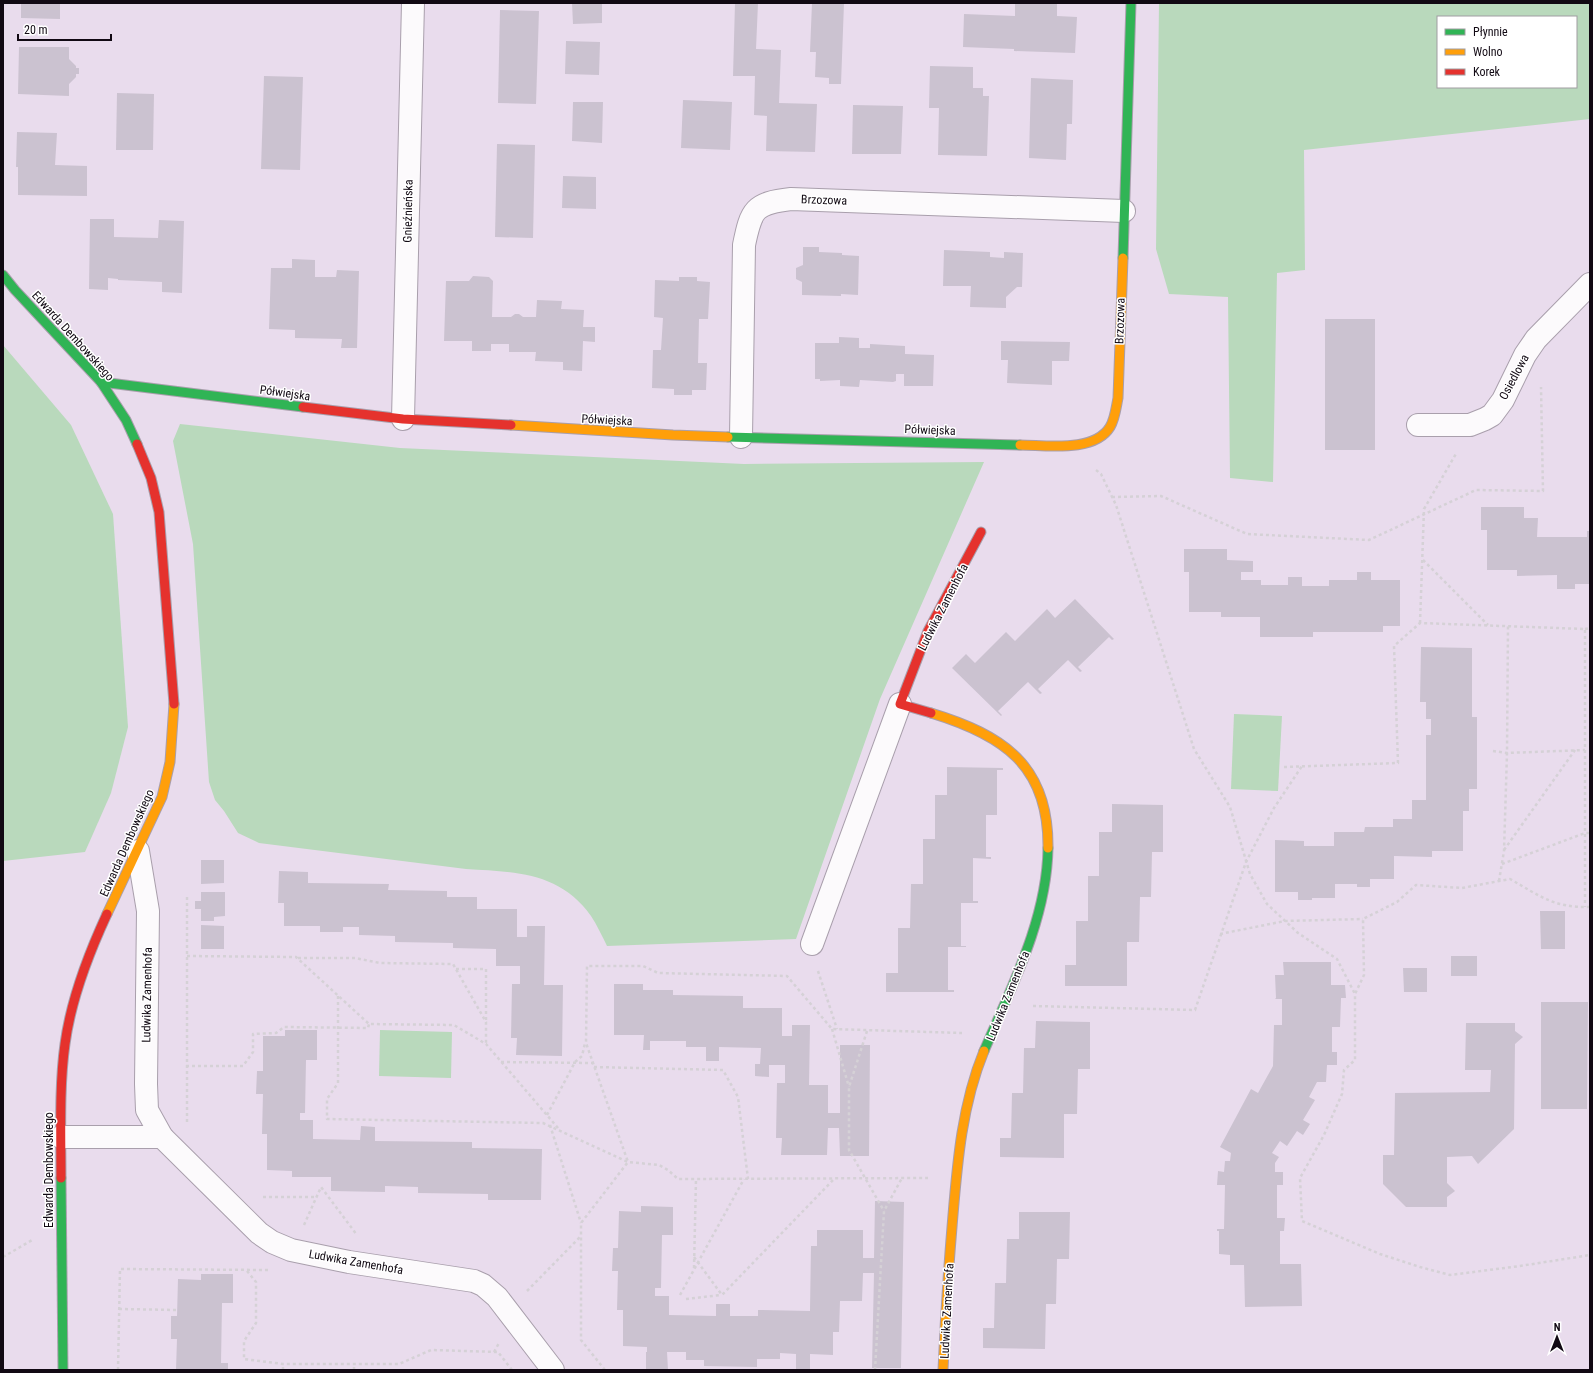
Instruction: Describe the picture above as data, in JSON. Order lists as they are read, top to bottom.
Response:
{
  "streets": {
    "street": [
      "Brzozowa",
      "Gnieźnieńska",
      "Edwarda Dembowskiego",
      "Osiedlowa",
      "Półwiejska",
      "Ludwika Zamenhofa"
    ]
  },
  "crossings": [
    ["Brzozowa", "Półwiejska"],
    ["Gnieźnieńska", "Półwiejska"],
    ["Edwarda Dembowskiego", "Półwiejska"],
    ["Edwarda Dembowskiego", "Ludwika Zamenhofa"]
  ],
  "legend": ["Płynnie", "Wolno", "Korek"],
  "scale_bar": "20 m",
  "north": "top"
}
